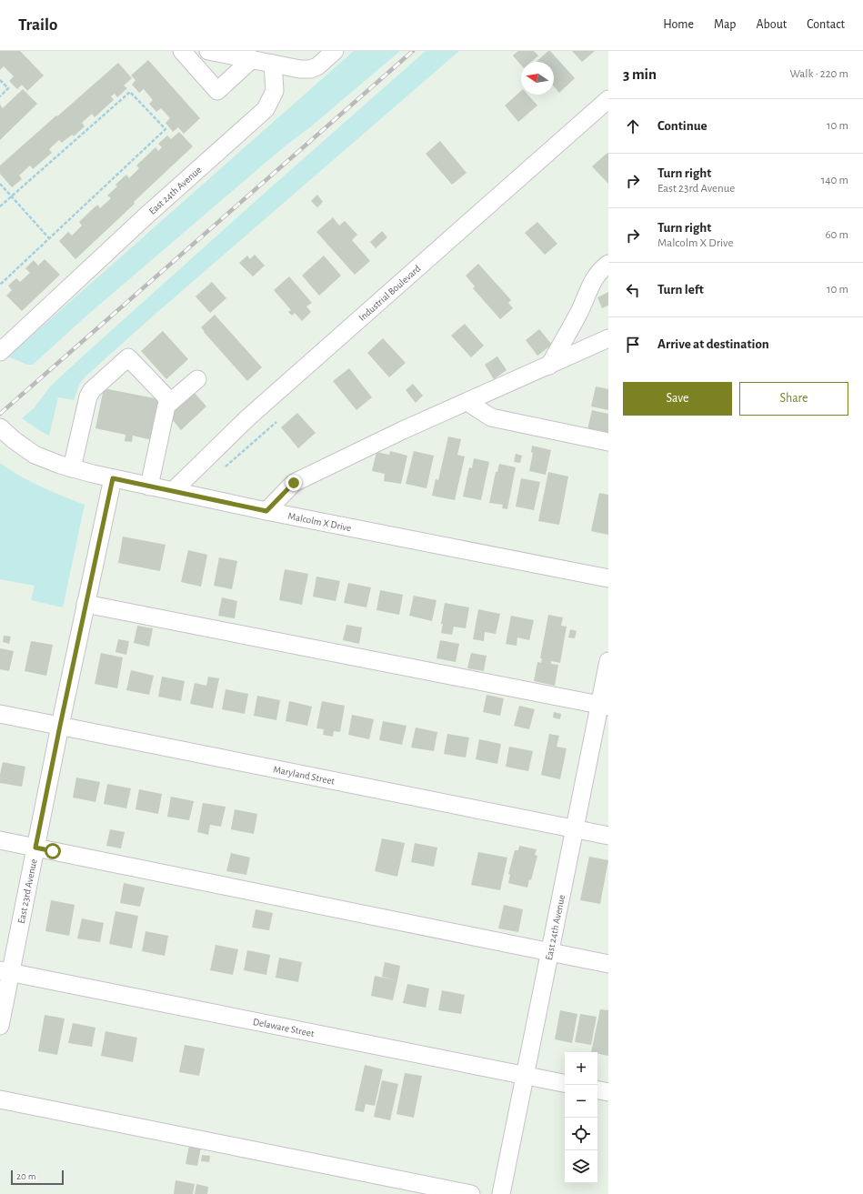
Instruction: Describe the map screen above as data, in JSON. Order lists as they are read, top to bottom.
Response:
{
  "streets": {
    "street": [
      "East 24th Avenue",
      "Industrial Boulevard",
      "Malcolm X Drive",
      "Maryland Street",
      "East 23rd Avenue",
      "Delaware Street"
    ]
  },
  "crossings": [
    ["East 24th Avenue", "Maryland Street"],
    ["East 24th Avenue", "Delaware Street"],
    ["Industrial Boulevard", "Malcolm X Drive"],
    ["Malcolm X Drive", "East 23rd Avenue"],
    ["Maryland Street", "East 23rd Avenue"],
    ["East 23rd Avenue", "Delaware Street"]
  ],
  "scale_bar": "20 m",
  "north": "left",
  "page": {
    "header": "Trailo",
    "nav": [
      "Home",
      "Map",
      "About",
      "Contact"
    ],
    "heading": ["3 min", "Walk · 220 m"],
    "list": [
      ["Continue", "10 m"],
      ["Turn right", "East 23rd Avenue", "140 m"],
      ["Turn right", "Malcolm X Drive", "60 m"],
      ["Turn left", "10 m"],
      "Arrive at destination"
    ],
    "buttons": ["Save", "Share"],
    "map_buttons": ["+", "−"],
    "scale": "20 m"
  }
}
